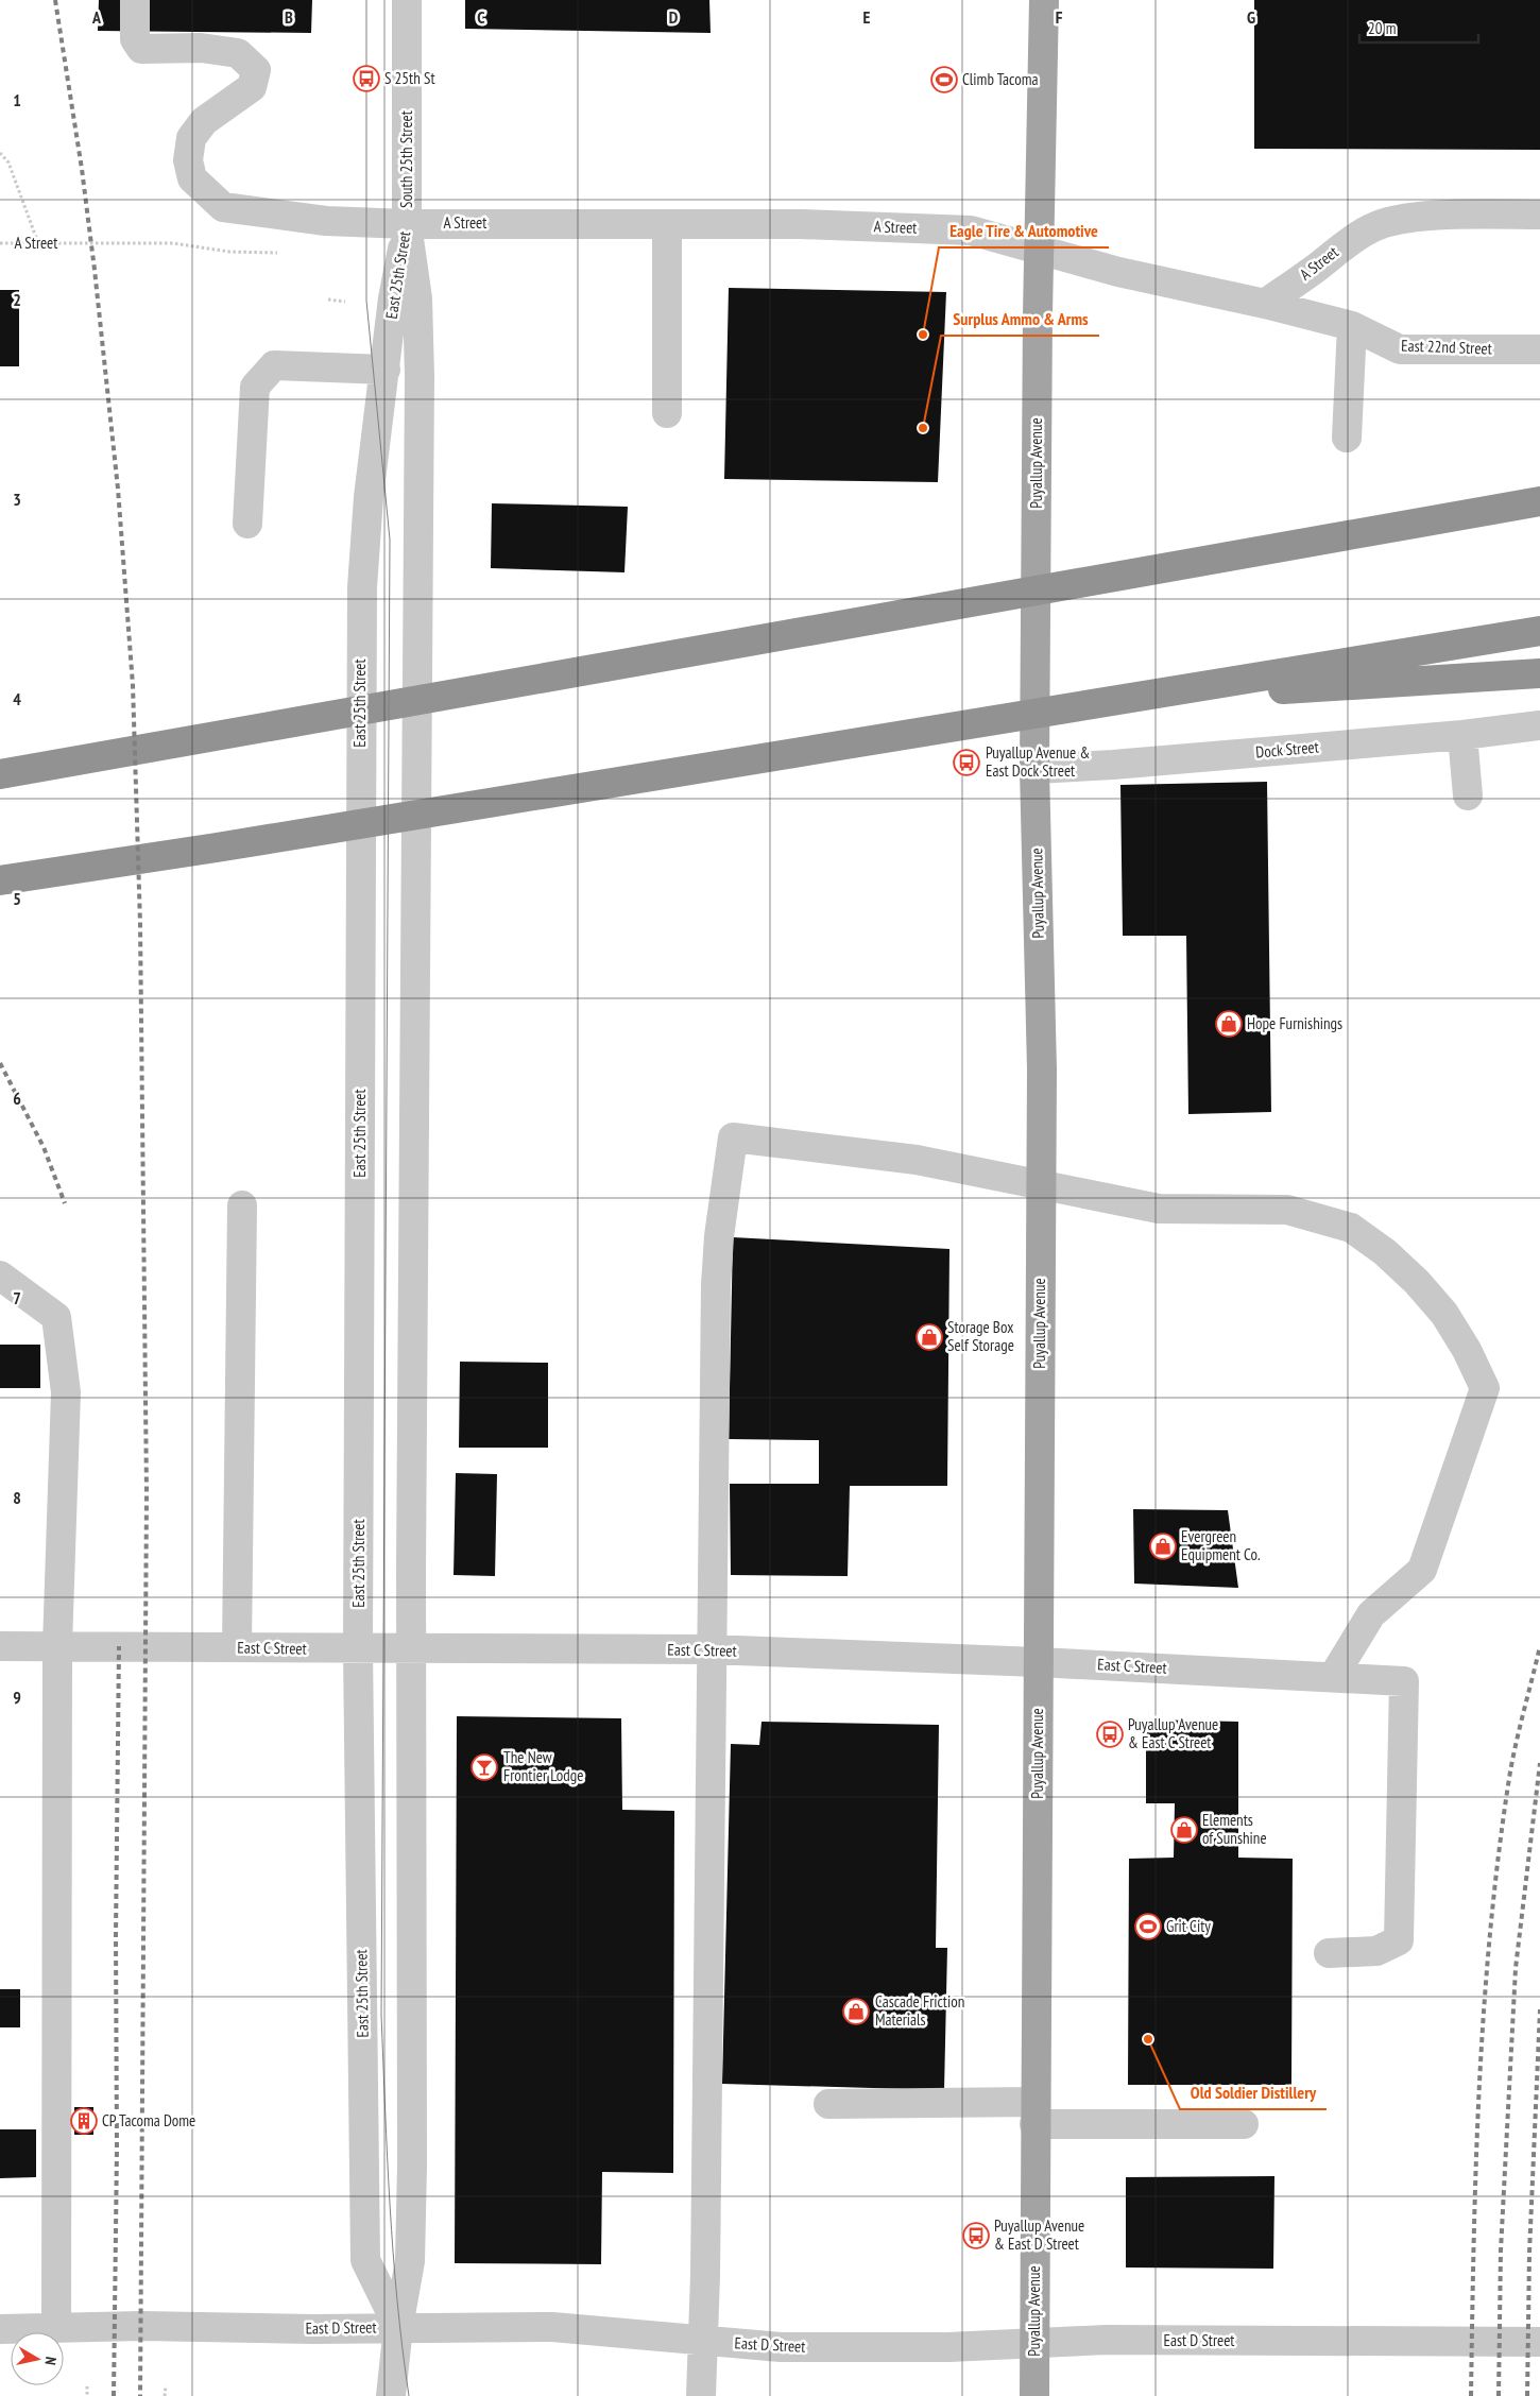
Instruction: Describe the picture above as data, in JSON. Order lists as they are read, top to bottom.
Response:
{
  "streets": {
    "main road": ["Puyallup Avenue"],
    "street": [
      "South 25th Street",
      "A Street",
      "East 25th Street",
      "East 22nd Street",
      "Dock Street",
      "East C Street",
      "East D Street"
    ]
  },
  "crossings": [
    ["South 25th Street", "A Street"],
    ["South 25th Street", "East 25th Street"],
    ["A Street", "East 25th Street"],
    ["A Street", "East 22nd Street"],
    ["A Street", "Puyallup Avenue"],
    ["East 25th Street", "East C Street"],
    ["East 25th Street", "East D Street"],
    ["Puyallup Avenue", "Dock Street"],
    ["Puyallup Avenue", "East C Street"],
    ["Puyallup Avenue", "East D Street"]
  ],
  "places": {
    "bus stop": [
      "S 25th St",
      "Puyallup Avenue & East Dock Street",
      "Puyallup Avenue & East C Street",
      "Puyallup Avenue & East D Street"
    ],
    "sports": ["Climb Tacoma", "Grit City"],
    "other": ["Eagle Tire & Automotive", "Surplus Ammo & Arms", "Old Soldier Distillery"],
    "shop": [
      "Hope Furnishings",
      "Storage Box Self Storage",
      "Evergreen Equipment Co.",
      "Elements of Sunshine",
      "Cascade Friction Materials"
    ],
    "bar": ["The New Frontier Lodge"],
    "building": ["CP Tacoma Dome"]
  },
  "scale_bar": "20 m",
  "north": "right",
  "grid": {
    "columns": [
      "A",
      "B",
      "C",
      "D",
      "E",
      "F",
      "G"
    ],
    "rows": [
      "1",
      "2",
      "3",
      "4",
      "5",
      "6",
      "7",
      "8",
      "9"
    ]
  }
}
